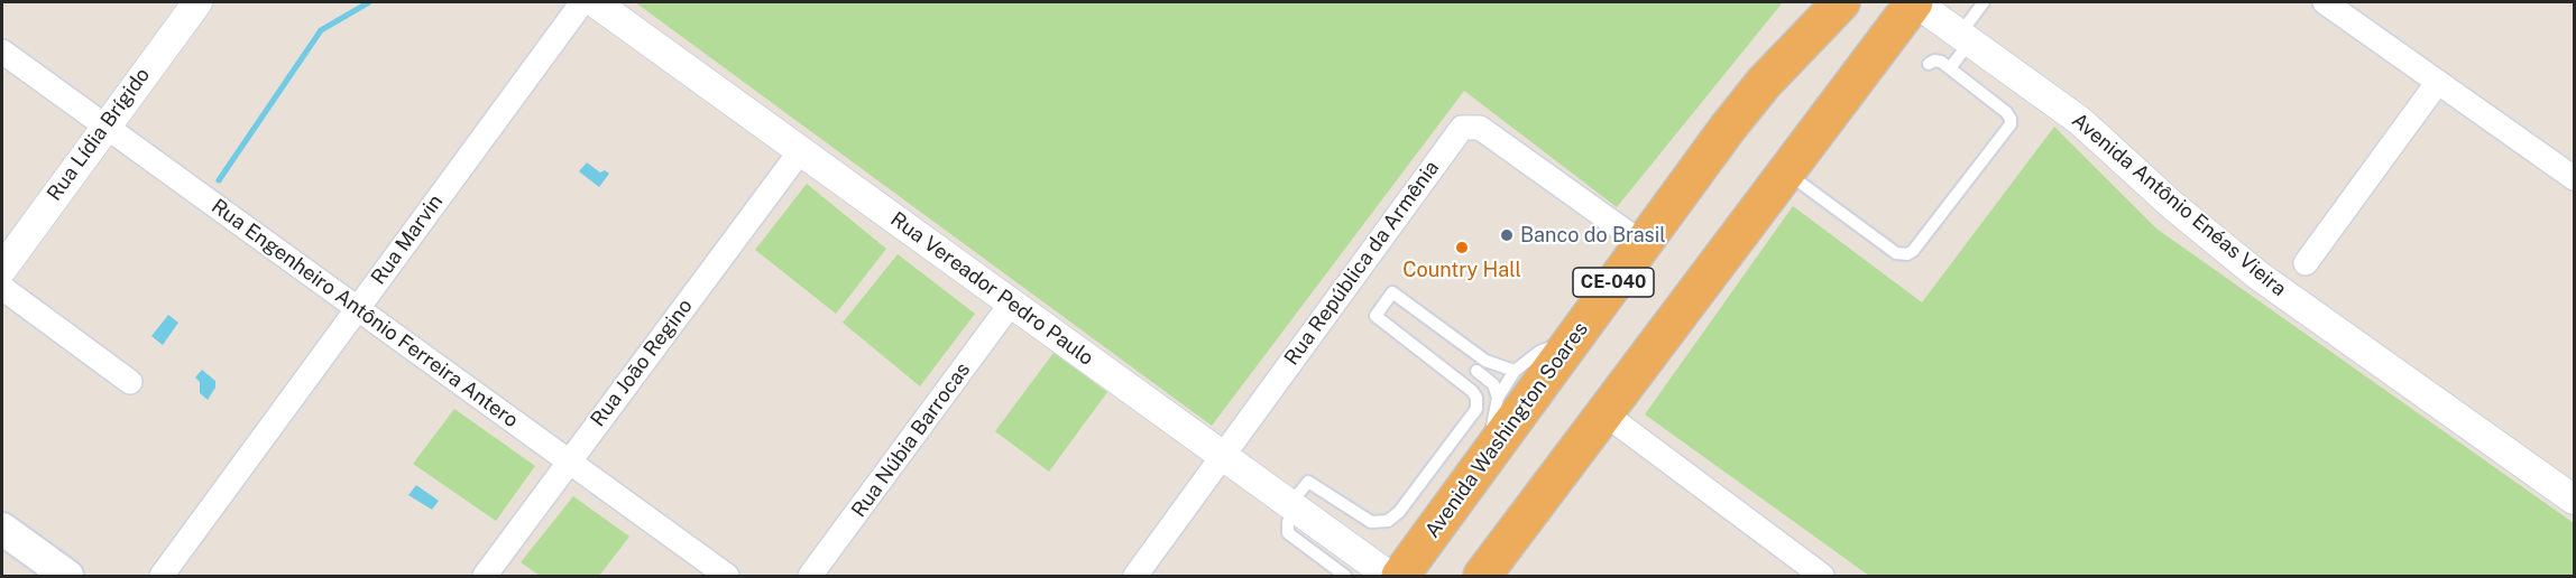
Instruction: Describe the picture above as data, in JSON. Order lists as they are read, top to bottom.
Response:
{
  "streets": {
    "highway": ["CE-040", "Avenida Washington Soares"],
    "street": [
      "Rua Lídia Brígido",
      "Avenida Antônio Enéas Vieira",
      "Rua Marvin",
      "Rua República da Armênia",
      "Rua Vereador Pedro Paulo",
      "Rua Engenheiro Antônio Ferreira Antero",
      "Rua João Regino",
      "Rua Núbia Barrocas"
    ]
  },
  "crossings": [
    ["Rua Lídia Brígido", "Rua Engenheiro Antônio Ferreira Antero"],
    ["Rua Marvin", "Rua Engenheiro Antônio Ferreira Antero"],
    ["Rua República da Armênia", "Rua Vereador Pedro Paulo"],
    ["Rua República da Armênia", "Avenida Washington Soares"],
    ["Rua Vereador Pedro Paulo", "Rua João Regino"],
    ["Rua Vereador Pedro Paulo", "Rua Núbia Barrocas"],
    ["Rua Engenheiro Antônio Ferreira Antero", "Rua João Regino"]
  ],
  "places": ["Banco do Brasil", "Country Hall"]
}
